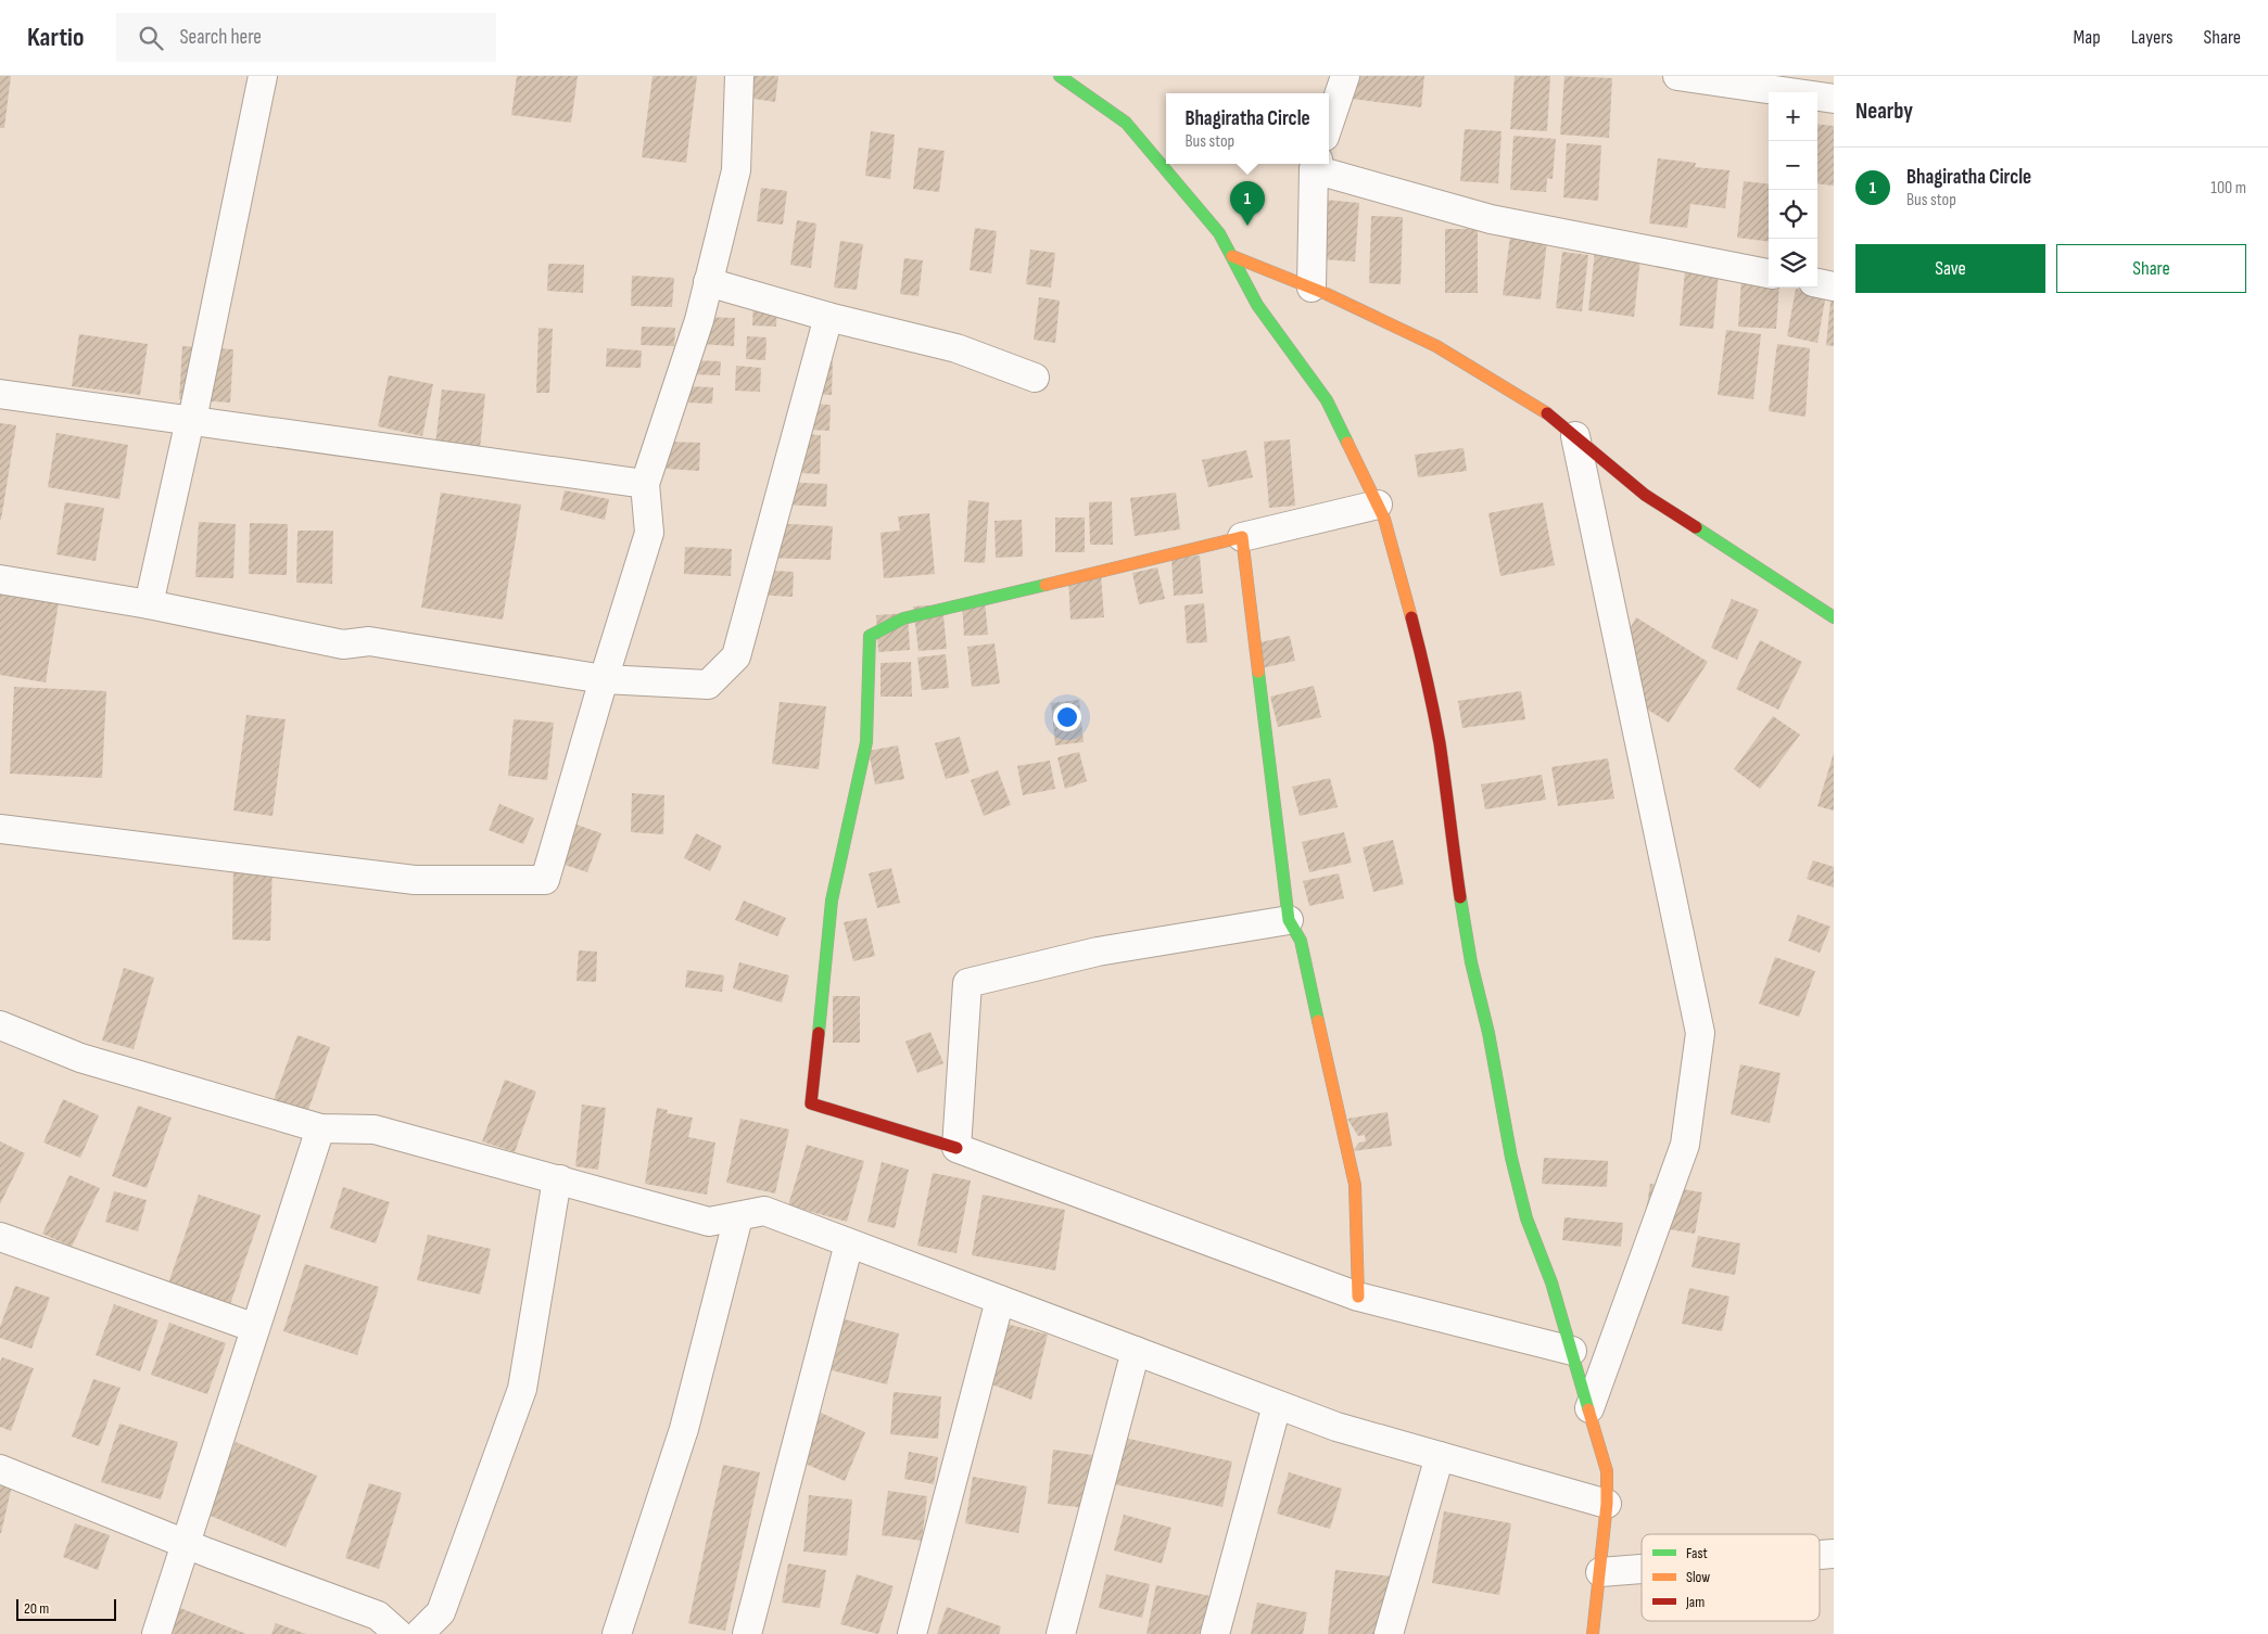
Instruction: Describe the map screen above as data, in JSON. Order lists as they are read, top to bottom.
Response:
{
  "legend": ["Fast", "Slow", "Jam"],
  "scale_bar": "20 m",
  "page": {
    "header": "Kartio",
    "search": "Search here",
    "nav": ["Map", "Layers", "Share"],
    "heading": "Nearby",
    "map_buttons": ["+", "−"],
    "popup": ["Bhagiratha Circle", "Bus stop"],
    "list": [
      {
        "mark": "1",
        "name": "Bhagiratha Circle",
        "note": "Bus stop",
        "value": "100 m"
      }
    ],
    "pins": "1",
    "buttons": ["Save", "Share"],
    "scale": "20 m"
  }
}
